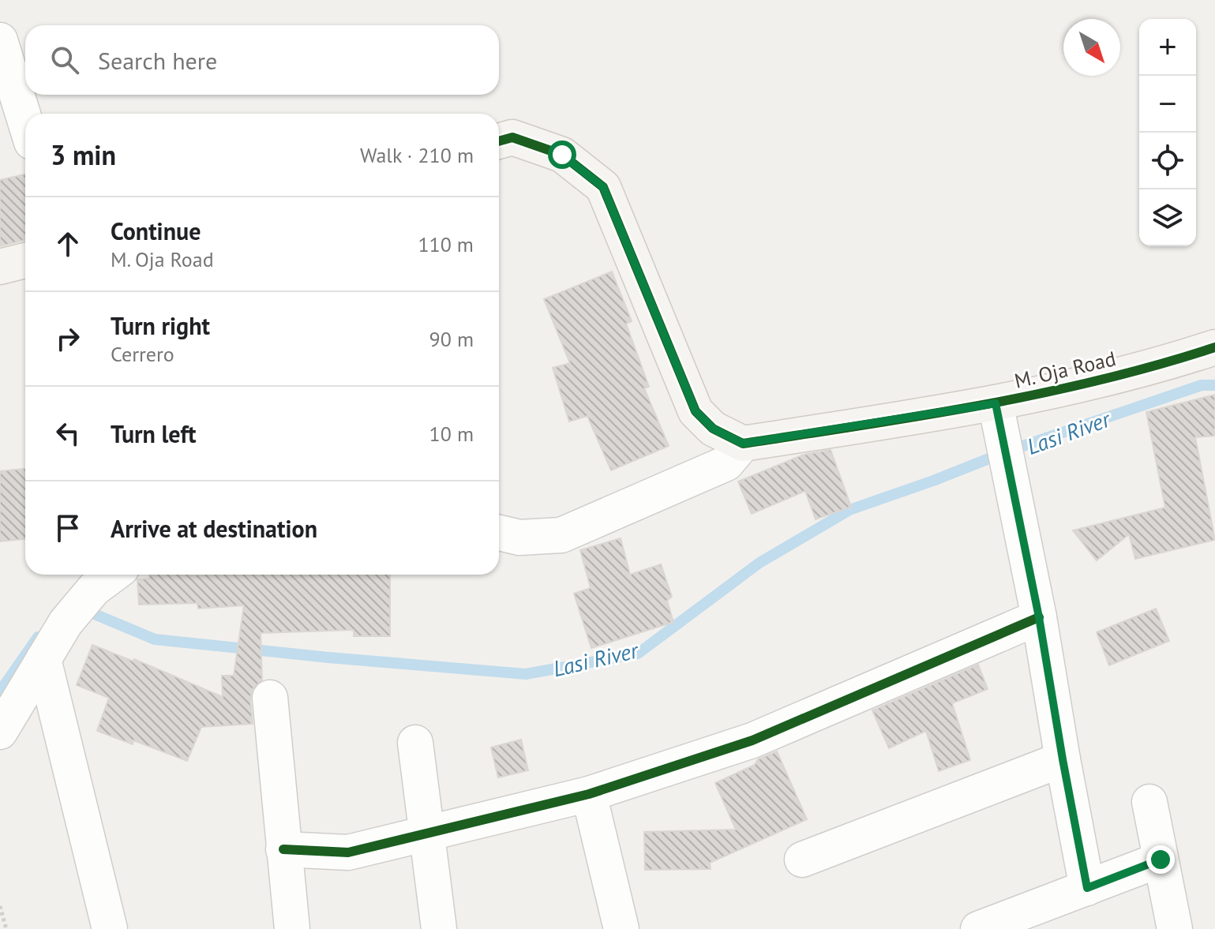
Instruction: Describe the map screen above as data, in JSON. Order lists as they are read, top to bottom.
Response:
{
  "streets": {
    "street": ["M. Oja Road"]
  },
  "water": ["Lasi River"],
  "north": "bottom right",
  "page": {
    "map_buttons": ["+", "−"],
    "search": "Search here",
    "heading": ["3 min", "Walk · 210 m"],
    "list": [
      ["Continue", "M. Oja Road", "110 m"],
      ["Turn right", "Cerrero", "90 m"],
      ["Turn left", "10 m"],
      "Arrive at destination"
    ]
  }
}
